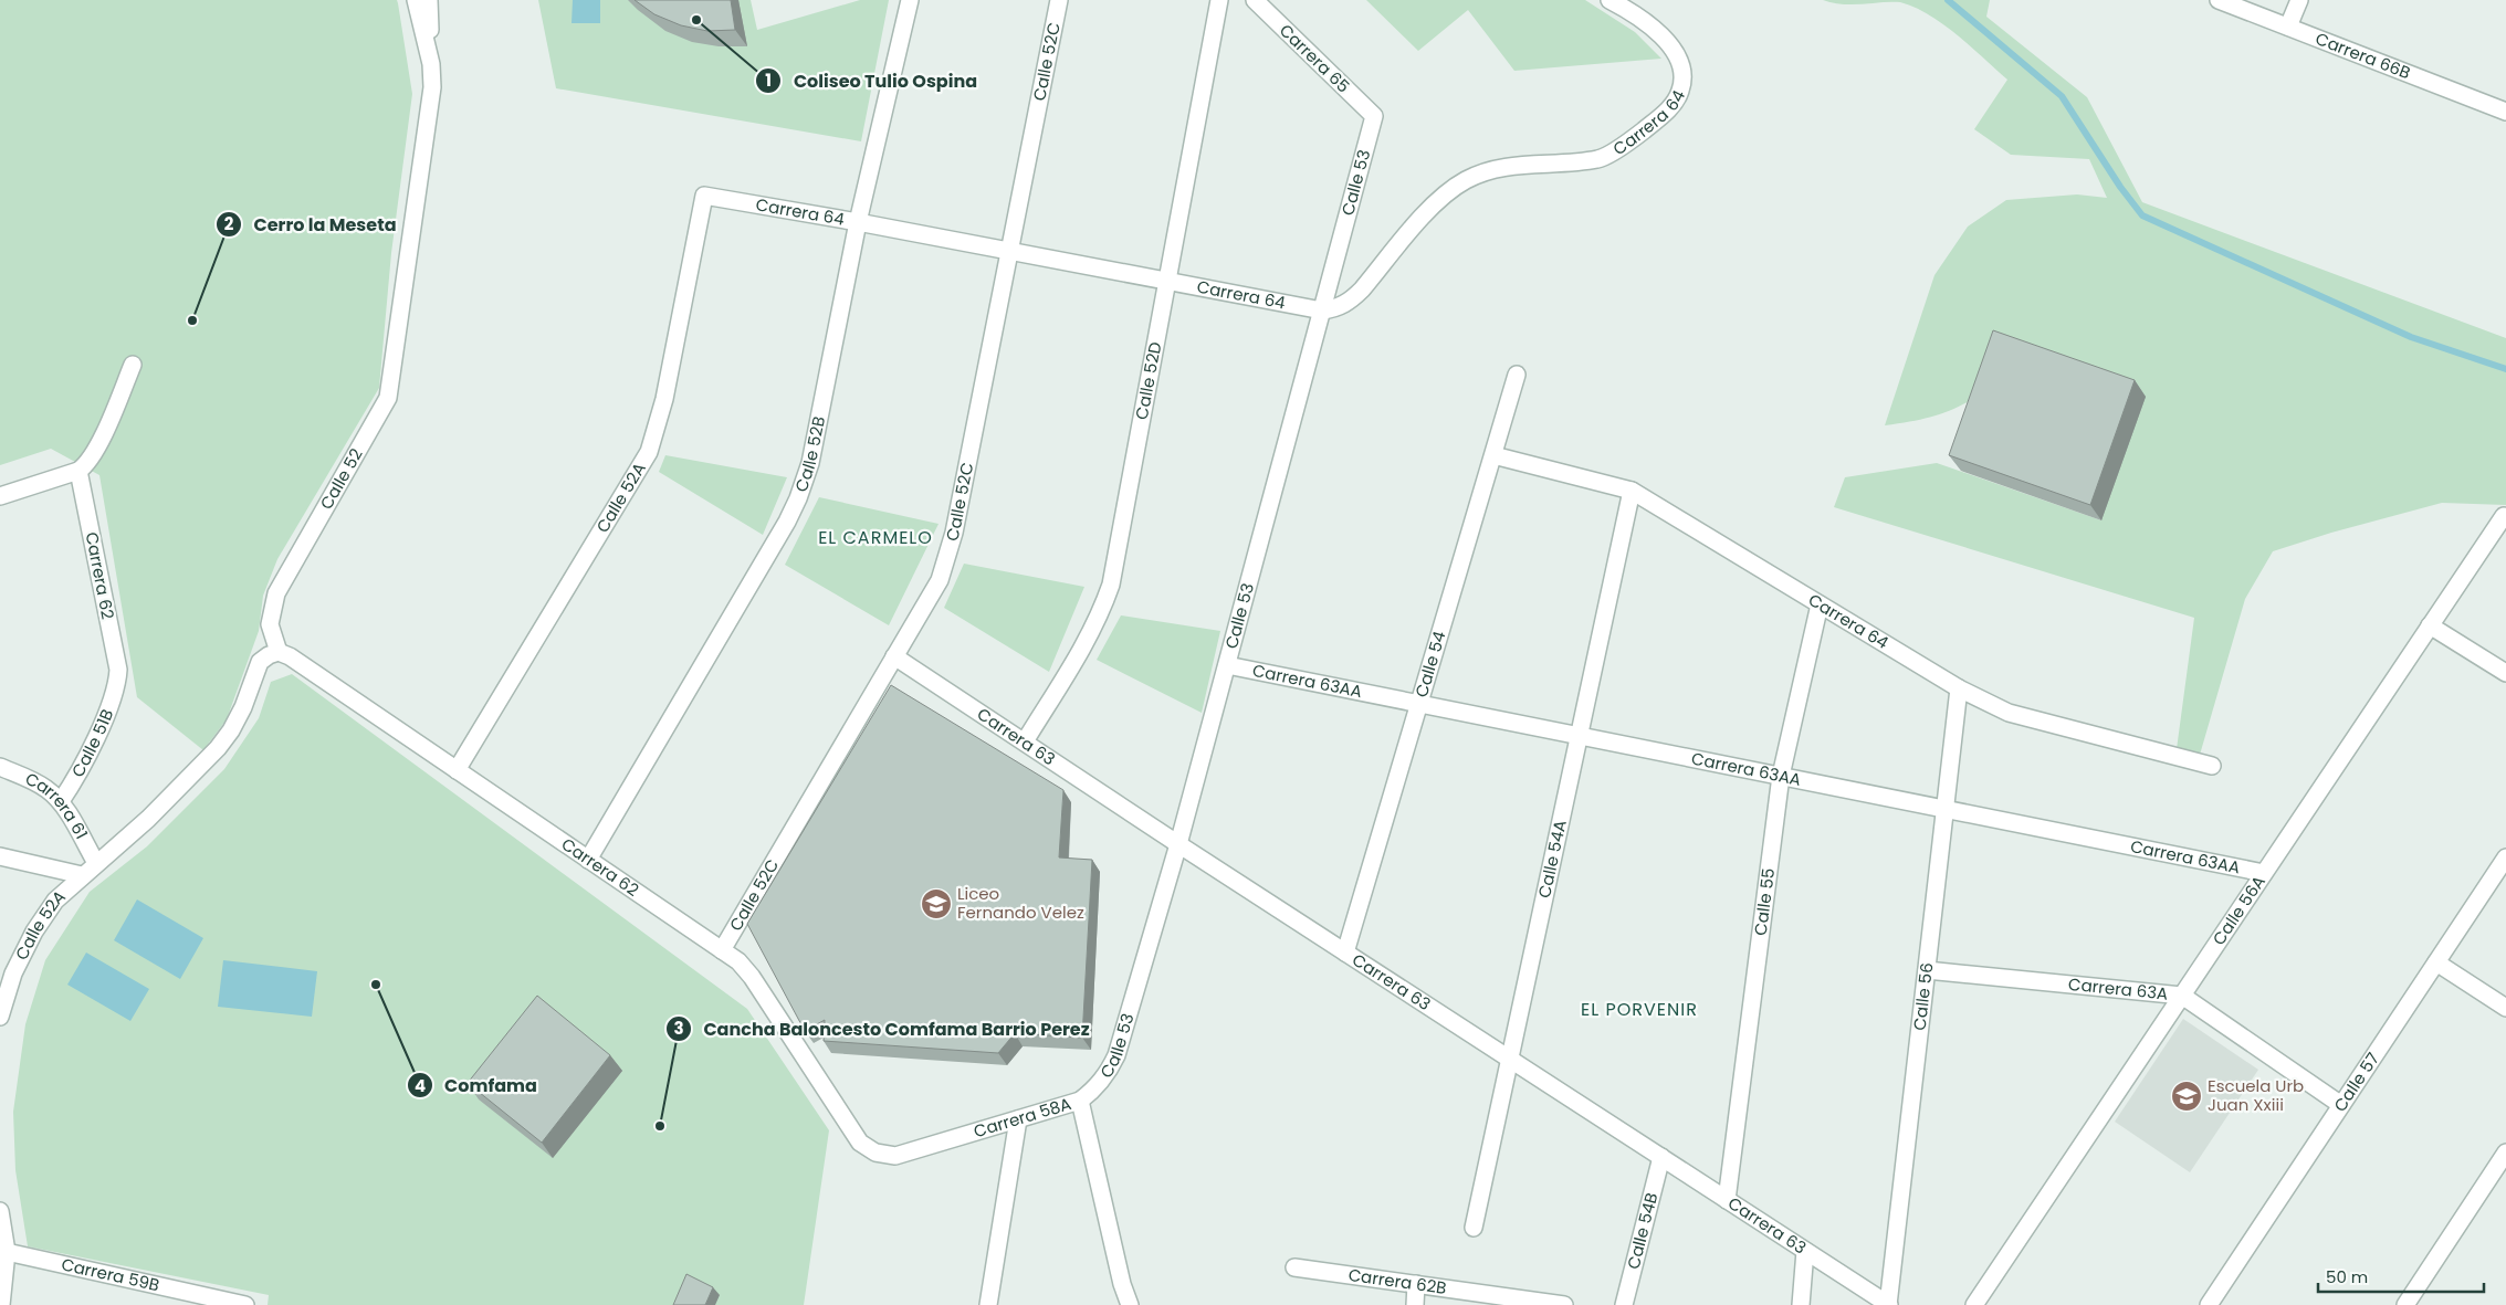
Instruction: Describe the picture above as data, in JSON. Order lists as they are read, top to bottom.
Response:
{
  "streets": {
    "street": [
      "Carrera 66B",
      "Carrera 65",
      "Calle 52C",
      "Carrera 64",
      "Calle 53",
      "Calle 52D",
      "Calle 52B",
      "Calle 52",
      "Calle 52A",
      "Carrera 62",
      "Calle 54",
      "Carrera 63AA",
      "Carrera 63",
      "Calle 51B",
      "Carrera 61",
      "Calle 54A",
      "Calle 55",
      "Calle 56A",
      "Carrera 63A",
      "Calle 56",
      "Calle 57",
      "Carrera 58A",
      "Calle 54B",
      "Carrera 59B",
      "Carrera 62B"
    ]
  },
  "crossings": [
    ["Carrera 65", "Calle 53"],
    ["Calle 52C", "Carrera 64"],
    ["Calle 52C", "Carrera 62"],
    ["Calle 52C", "Carrera 63"],
    ["Carrera 64", "Calle 53"],
    ["Carrera 64", "Calle 52D"],
    ["Carrera 64", "Calle 52B"],
    ["Carrera 64", "Calle 52A"],
    ["Carrera 64", "Calle 54"],
    ["Carrera 64", "Calle 54A"],
    ["Carrera 64", "Calle 55"],
    ["Carrera 64", "Calle 56"],
    ["Calle 53", "Carrera 63AA"],
    ["Calle 53", "Carrera 63"],
    ["Calle 53", "Carrera 58A"],
    ["Calle 52D", "Carrera 63"],
    ["Calle 52B", "Carrera 62"],
    ["Calle 52", "Carrera 62"],
    ["Calle 52A", "Carrera 62"],
    ["Carrera 62", "Calle 51B"],
    ["Carrera 62", "Carrera 58A"],
    ["Calle 54", "Carrera 63AA"],
    ["Calle 54", "Carrera 63"],
    ["Carrera 63AA", "Calle 54A"],
    ["Carrera 63AA", "Calle 55"],
    ["Carrera 63AA", "Calle 56A"],
    ["Carrera 63AA", "Calle 56"],
    ["Carrera 63", "Calle 54A"],
    ["Carrera 63", "Calle 55"],
    ["Carrera 63", "Calle 56"],
    ["Carrera 63", "Calle 54B"],
    ["Calle 51B", "Carrera 61"],
    ["Calle 56A", "Carrera 63A"],
    ["Carrera 63A", "Calle 56"],
    ["Carrera 63A", "Calle 57"]
  ],
  "districts": ["EL CARMELO", "EL PORVENIR"],
  "places": {
    "other": [
      "Coliseo Tulio Ospina",
      "Cerro la Meseta",
      "Comfama",
      "Cancha Baloncesto Comfama Barrio Perez"
    ],
    "school or university": ["Liceo Fernando Velez", "Escuela Urb Juan Xxiii"]
  },
  "scale_bar": "50 m"
}
